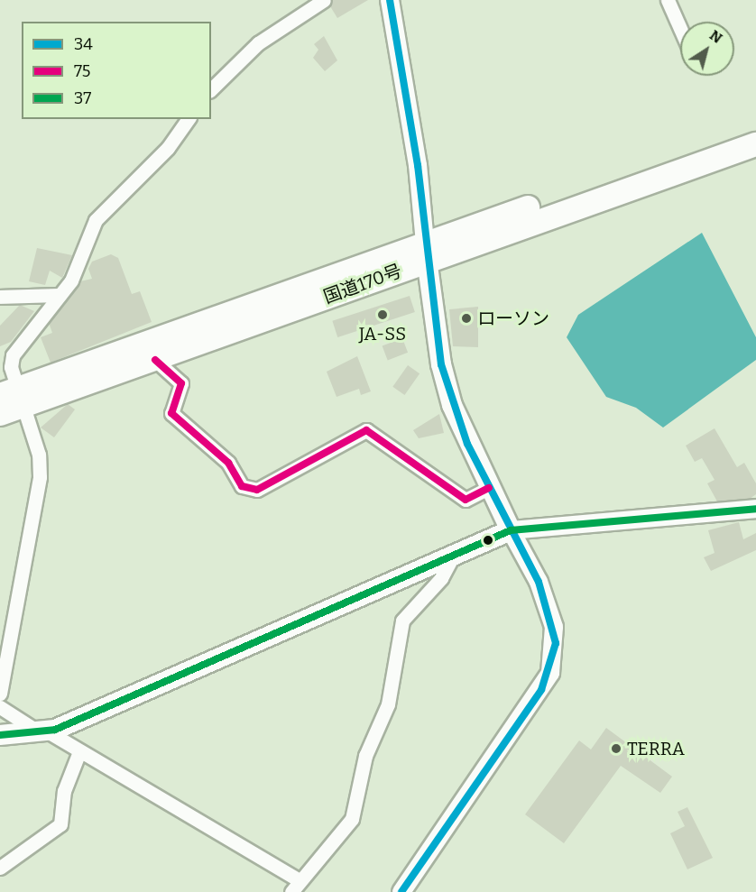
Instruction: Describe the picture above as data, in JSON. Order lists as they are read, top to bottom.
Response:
{
  "streets": {
    "highway": ["国道170号"]
  },
  "places": ["JA-SS", "ローソン", "TERRA"],
  "lines": ["transit line 34", "transit line 75", "transit line 37"],
  "legend": ["34", "75", "37"],
  "north": "top right"
}
